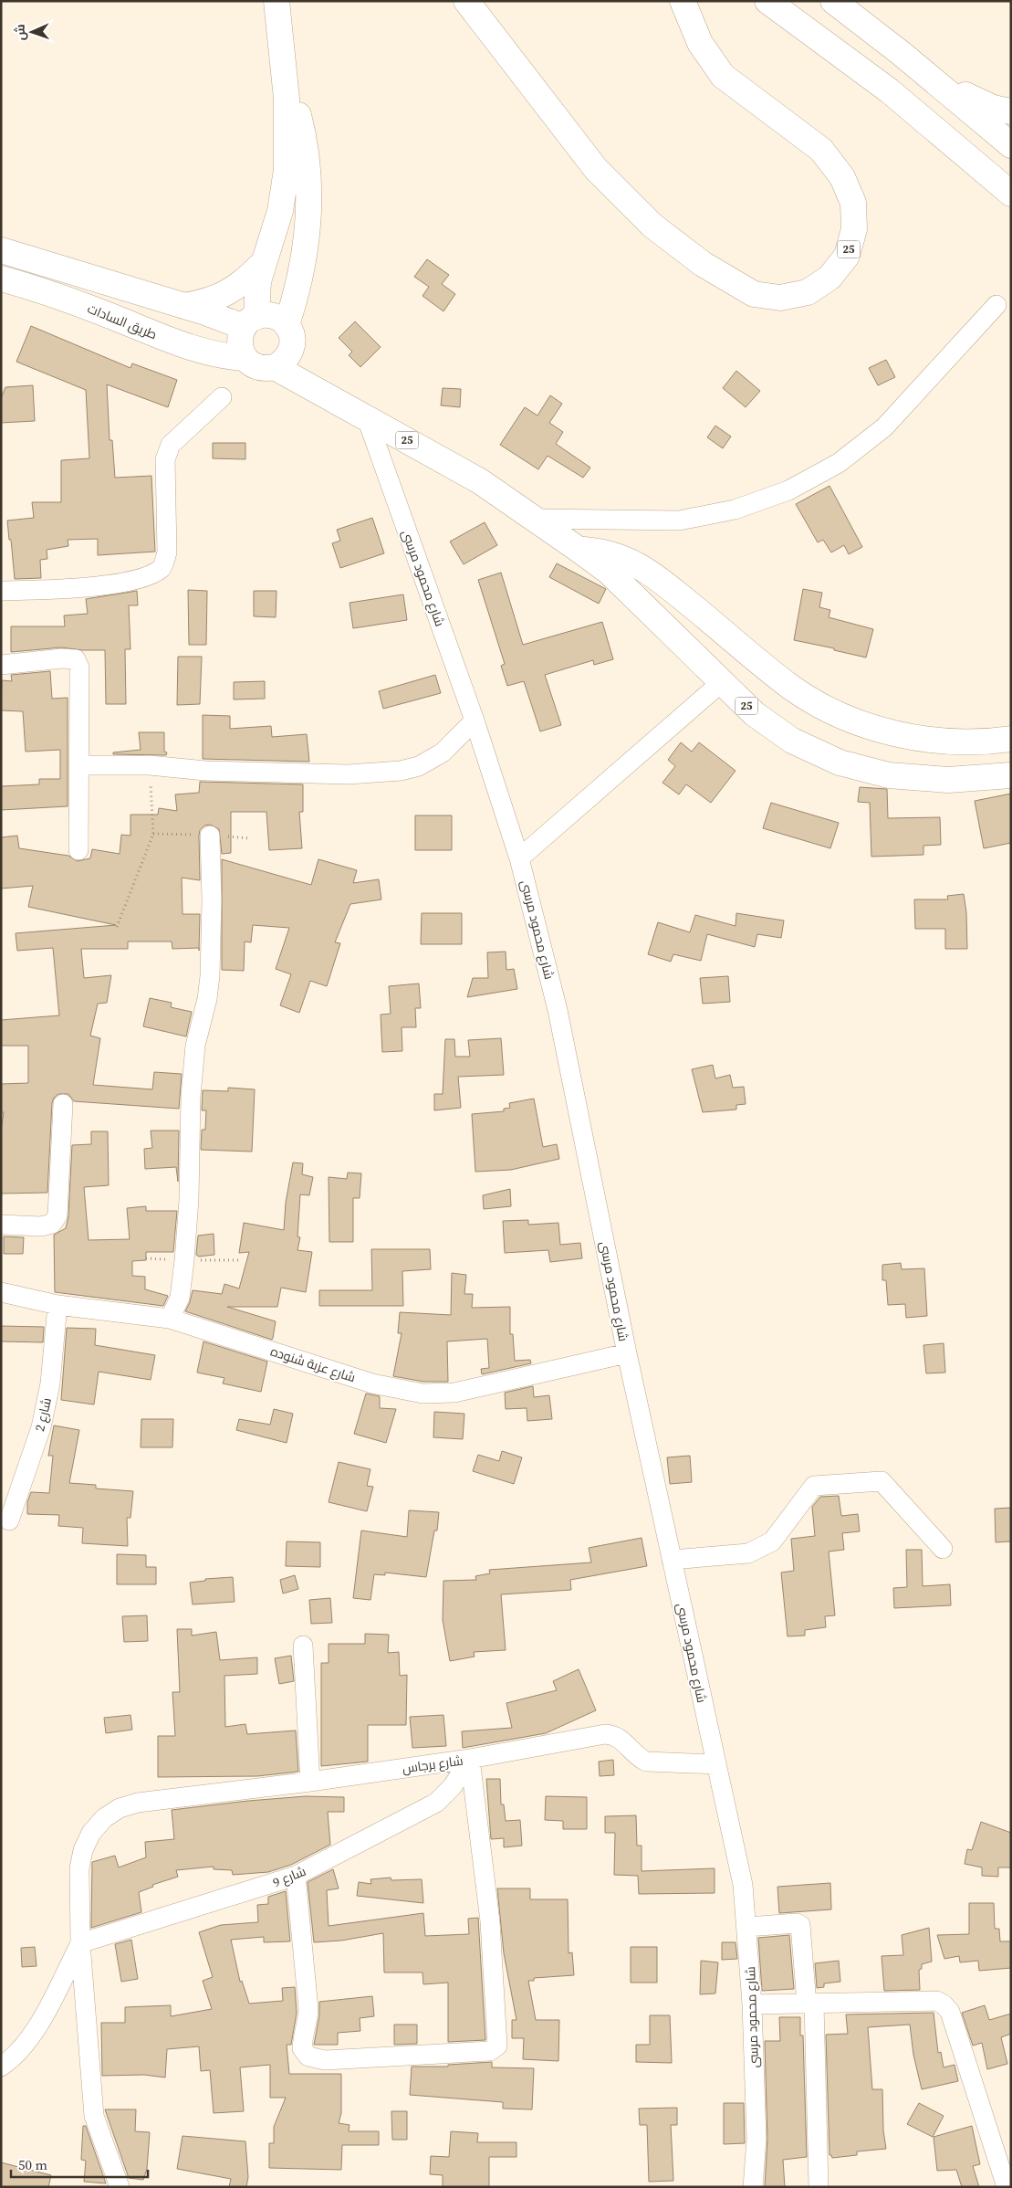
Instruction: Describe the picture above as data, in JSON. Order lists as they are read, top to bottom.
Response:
{
  "streets": {
    "main road": ["25", "طريق السادات"],
    "street": [
      "شارع محمود مرسى",
      "شارع عزبة شنوده",
      "شارع 2",
      "شارع برجاس",
      "شارع 9"
    ]
  },
  "crossings": [
    ["25", "طريق السادات"],
    ["25", "شارع محمود مرسى"],
    ["شارع محمود مرسى", "شارع عزبة شنوده"],
    ["شارع محمود مرسى", "شارع برجاس"],
    ["شارع عزبة شنوده", "شارع 2"],
    ["شارع برجاس", "شارع 9"]
  ],
  "scale_bar": "50 m",
  "north": "left"
}
